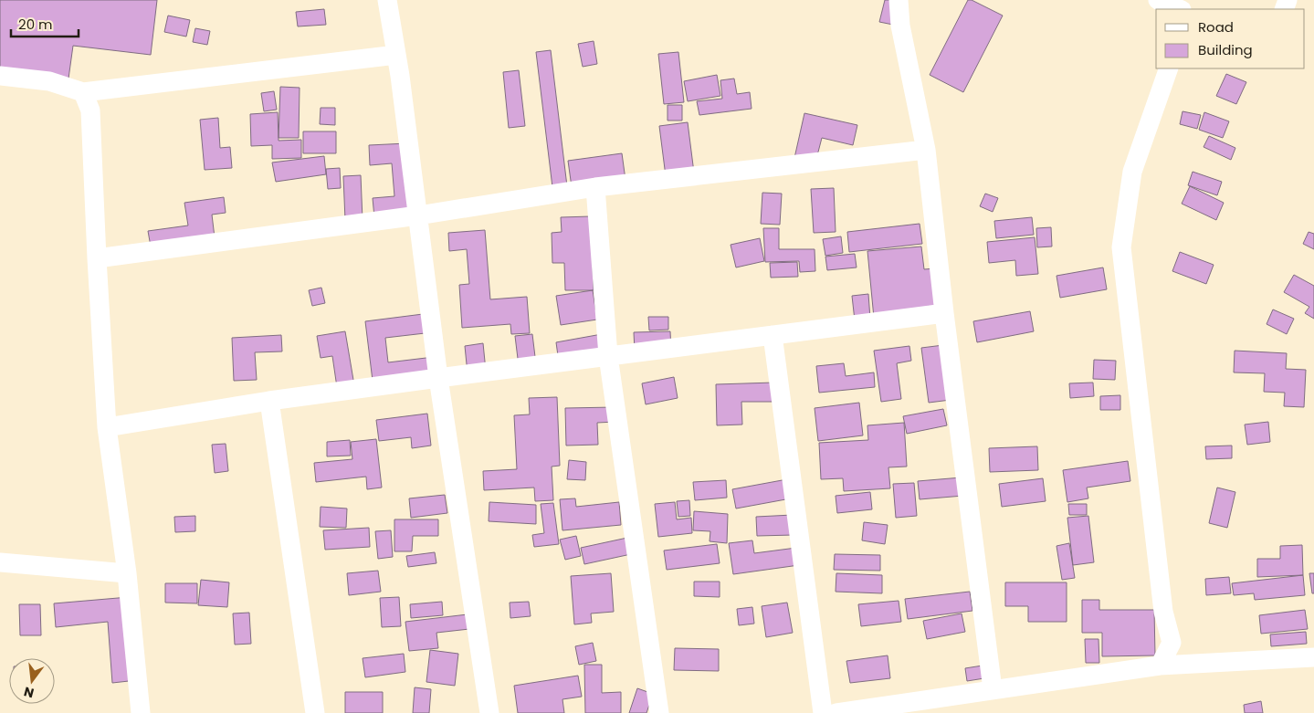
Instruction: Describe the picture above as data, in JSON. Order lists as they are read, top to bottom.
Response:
{
  "legend": ["Road", "Building"],
  "scale_bar": "20 m",
  "north": "bottom"
}
